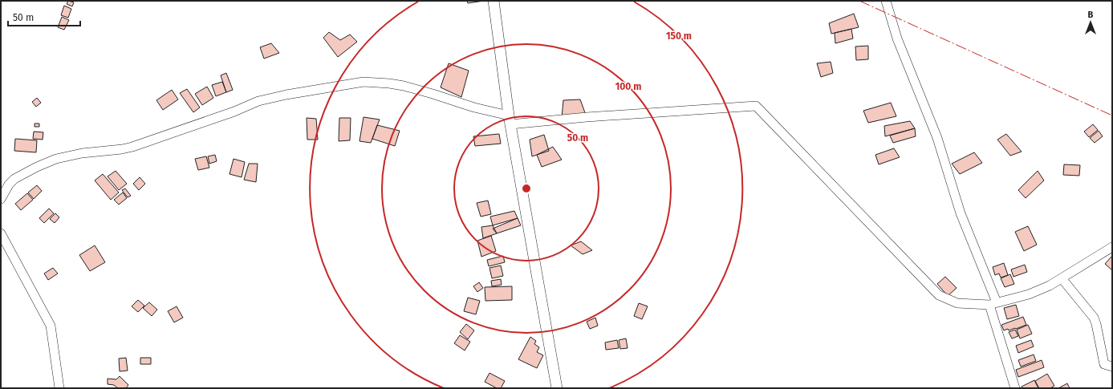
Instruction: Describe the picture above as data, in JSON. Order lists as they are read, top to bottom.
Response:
{
  "scale_bar": "50 m",
  "north": "top",
  "rings": ["150 m", "100 m", "50 m"]
}
